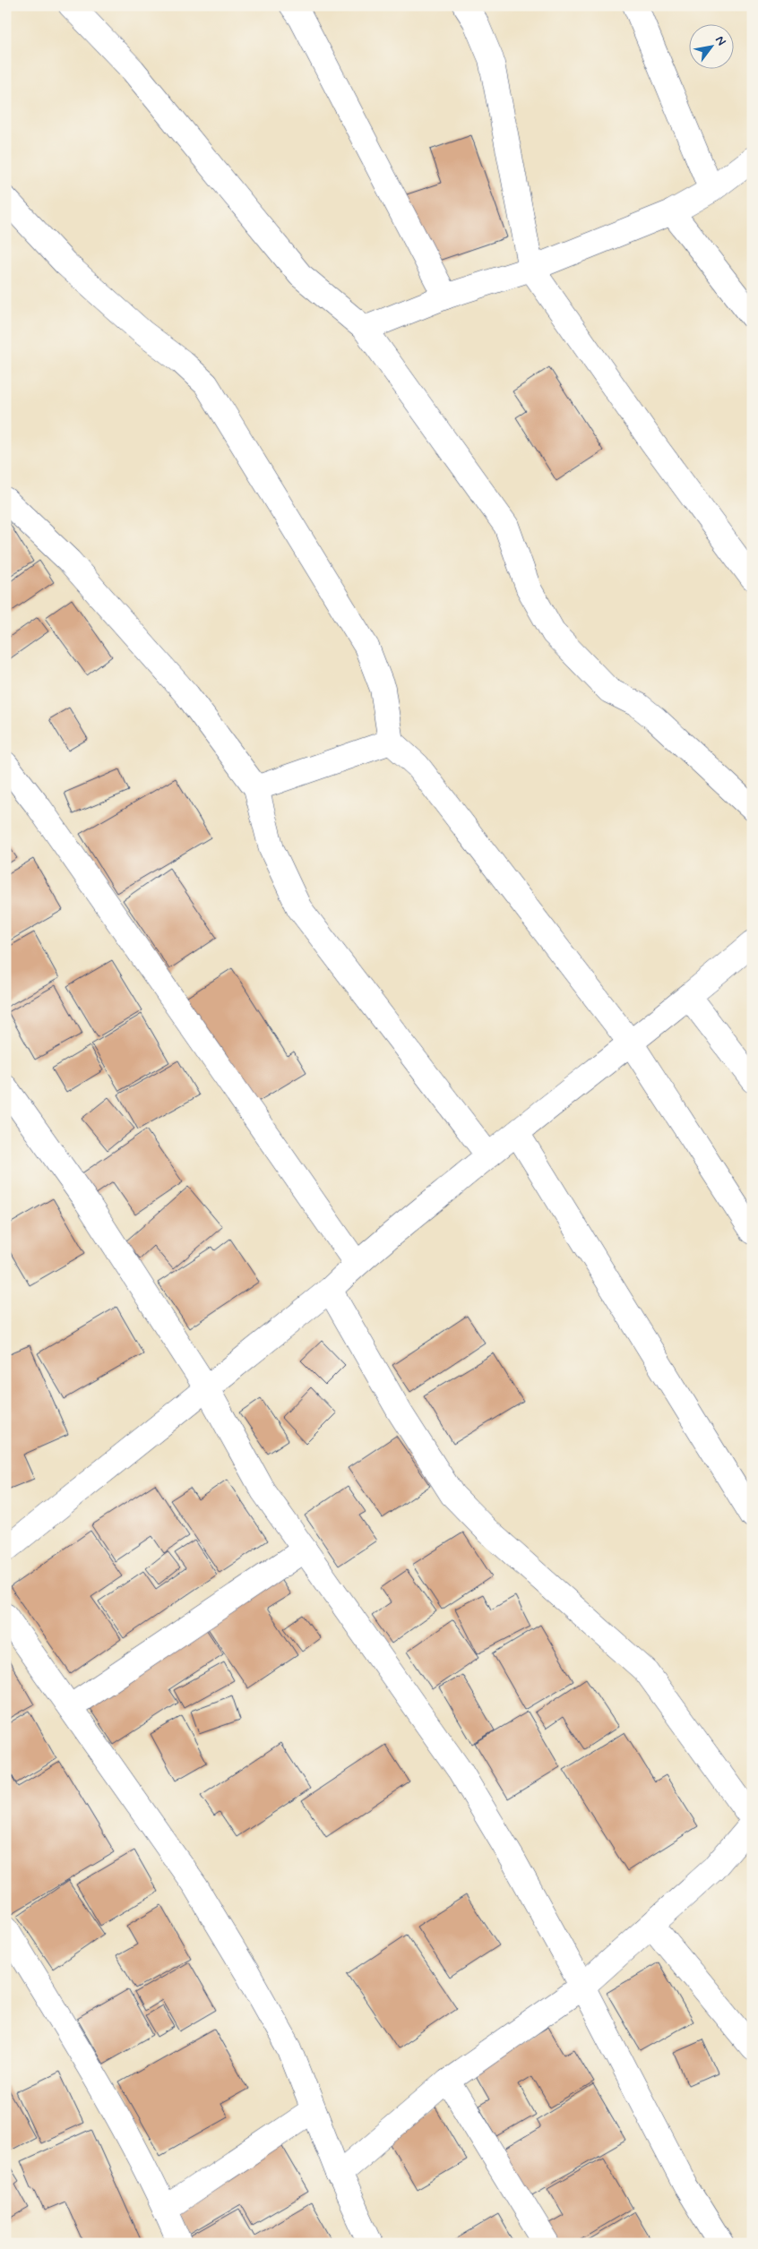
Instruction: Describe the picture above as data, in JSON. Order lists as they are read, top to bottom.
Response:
{
  "north": "top right"
}
